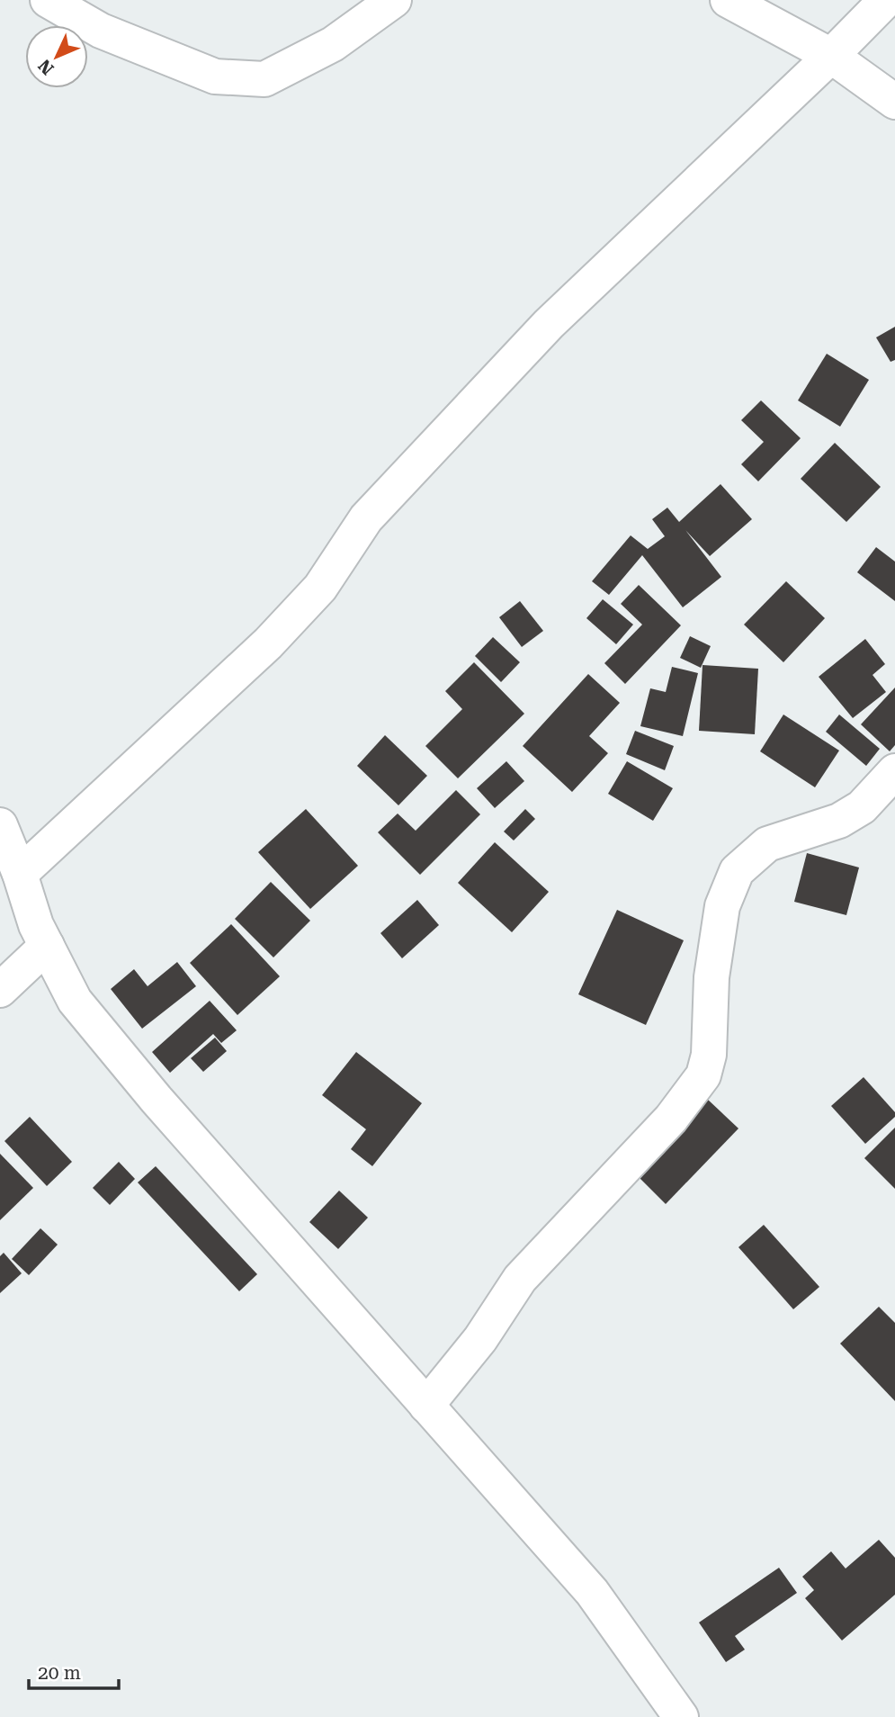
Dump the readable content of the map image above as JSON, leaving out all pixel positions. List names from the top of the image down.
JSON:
{
  "scale_bar": "20 m",
  "north": "bottom left"
}
